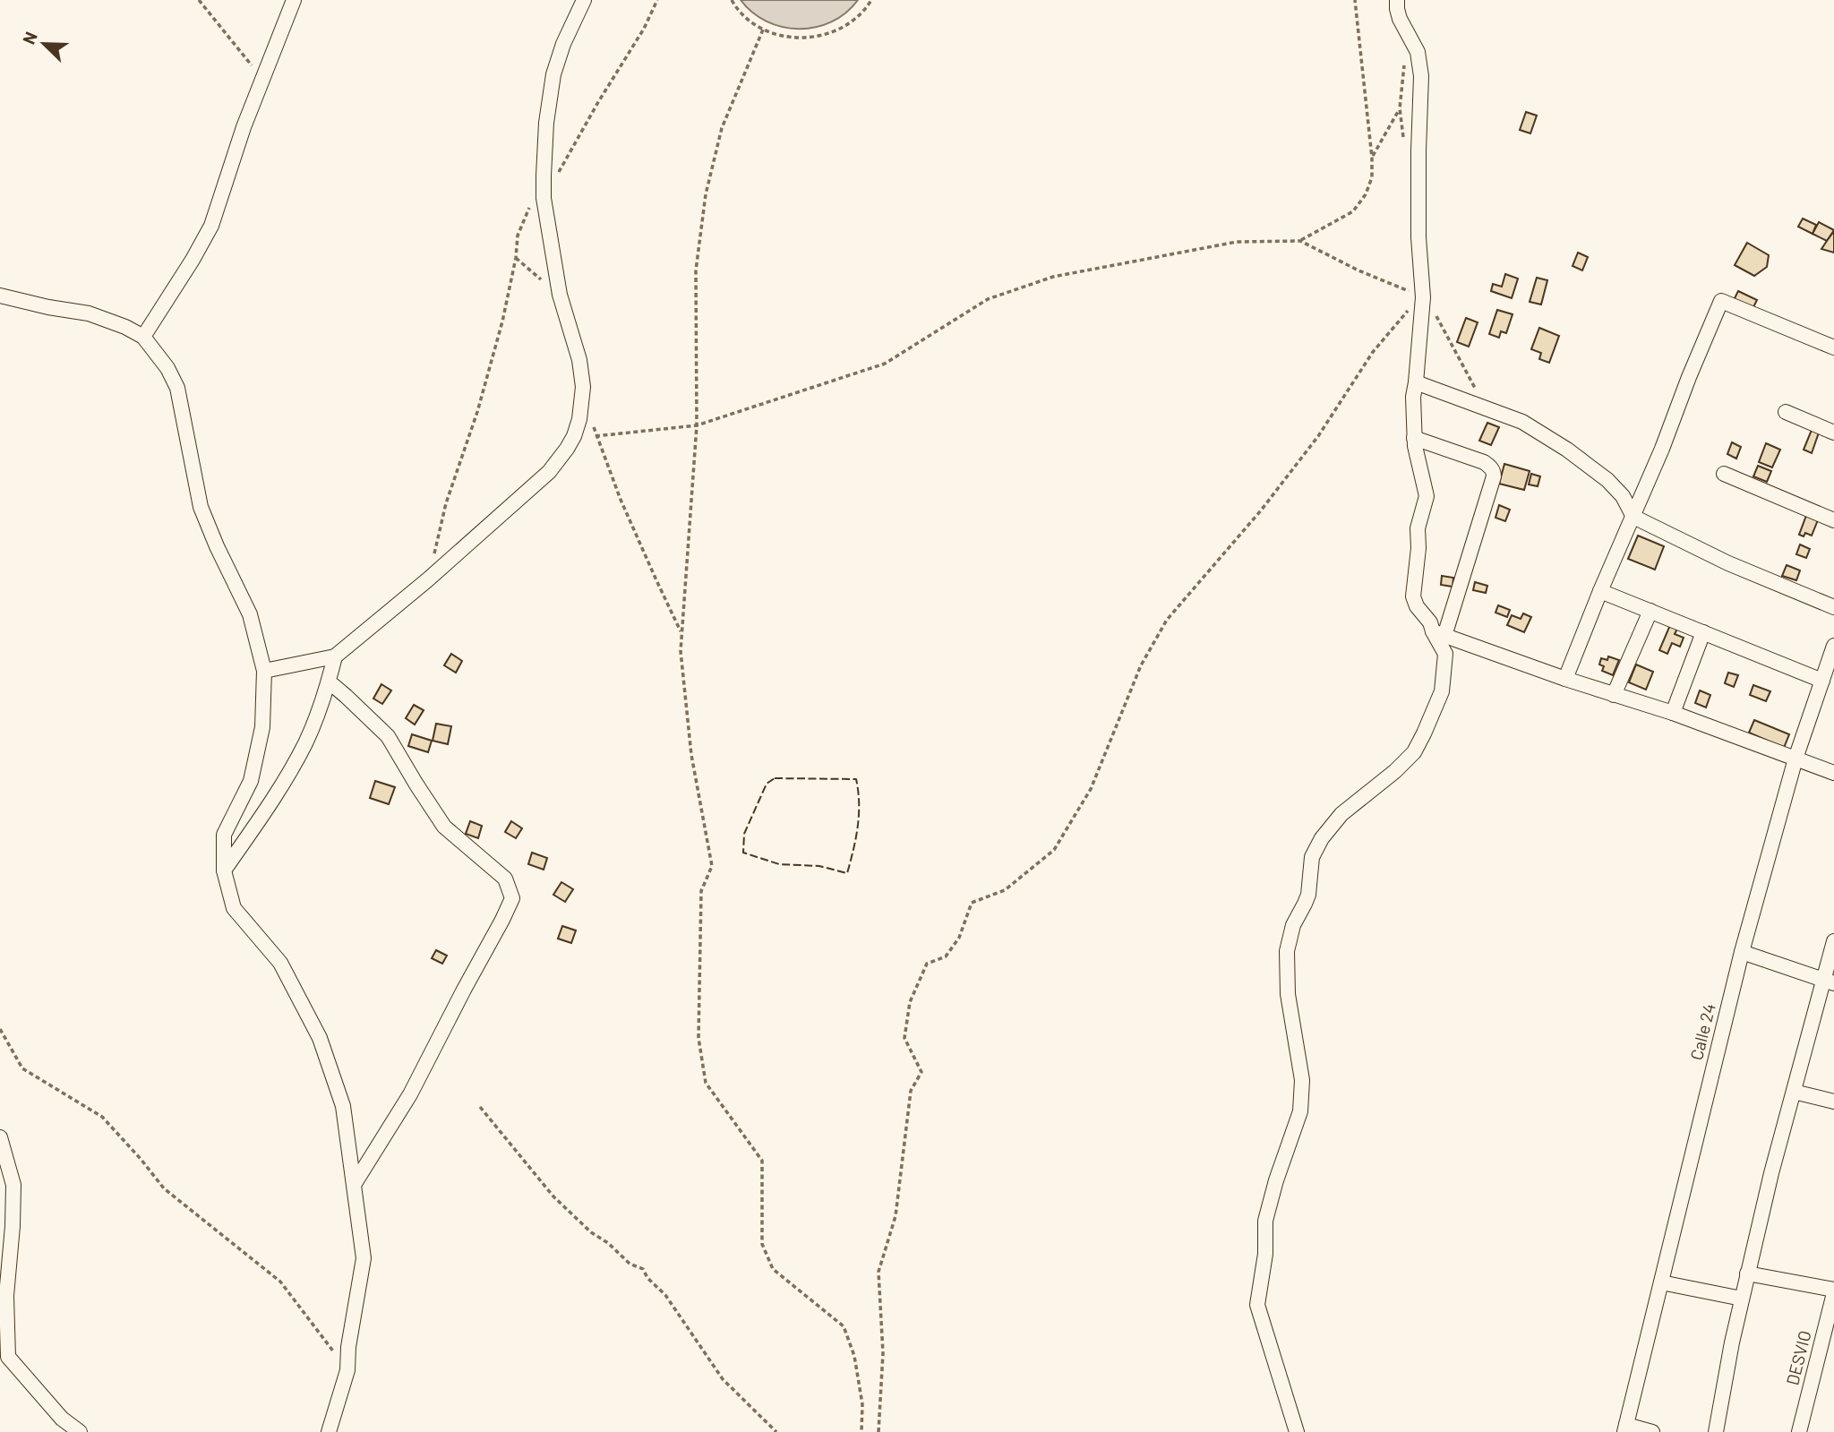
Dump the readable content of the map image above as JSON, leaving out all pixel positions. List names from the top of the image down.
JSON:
{
  "streets": {
    "street": ["Calle 24", "DESVIO"]
  },
  "north": "top left"
}
